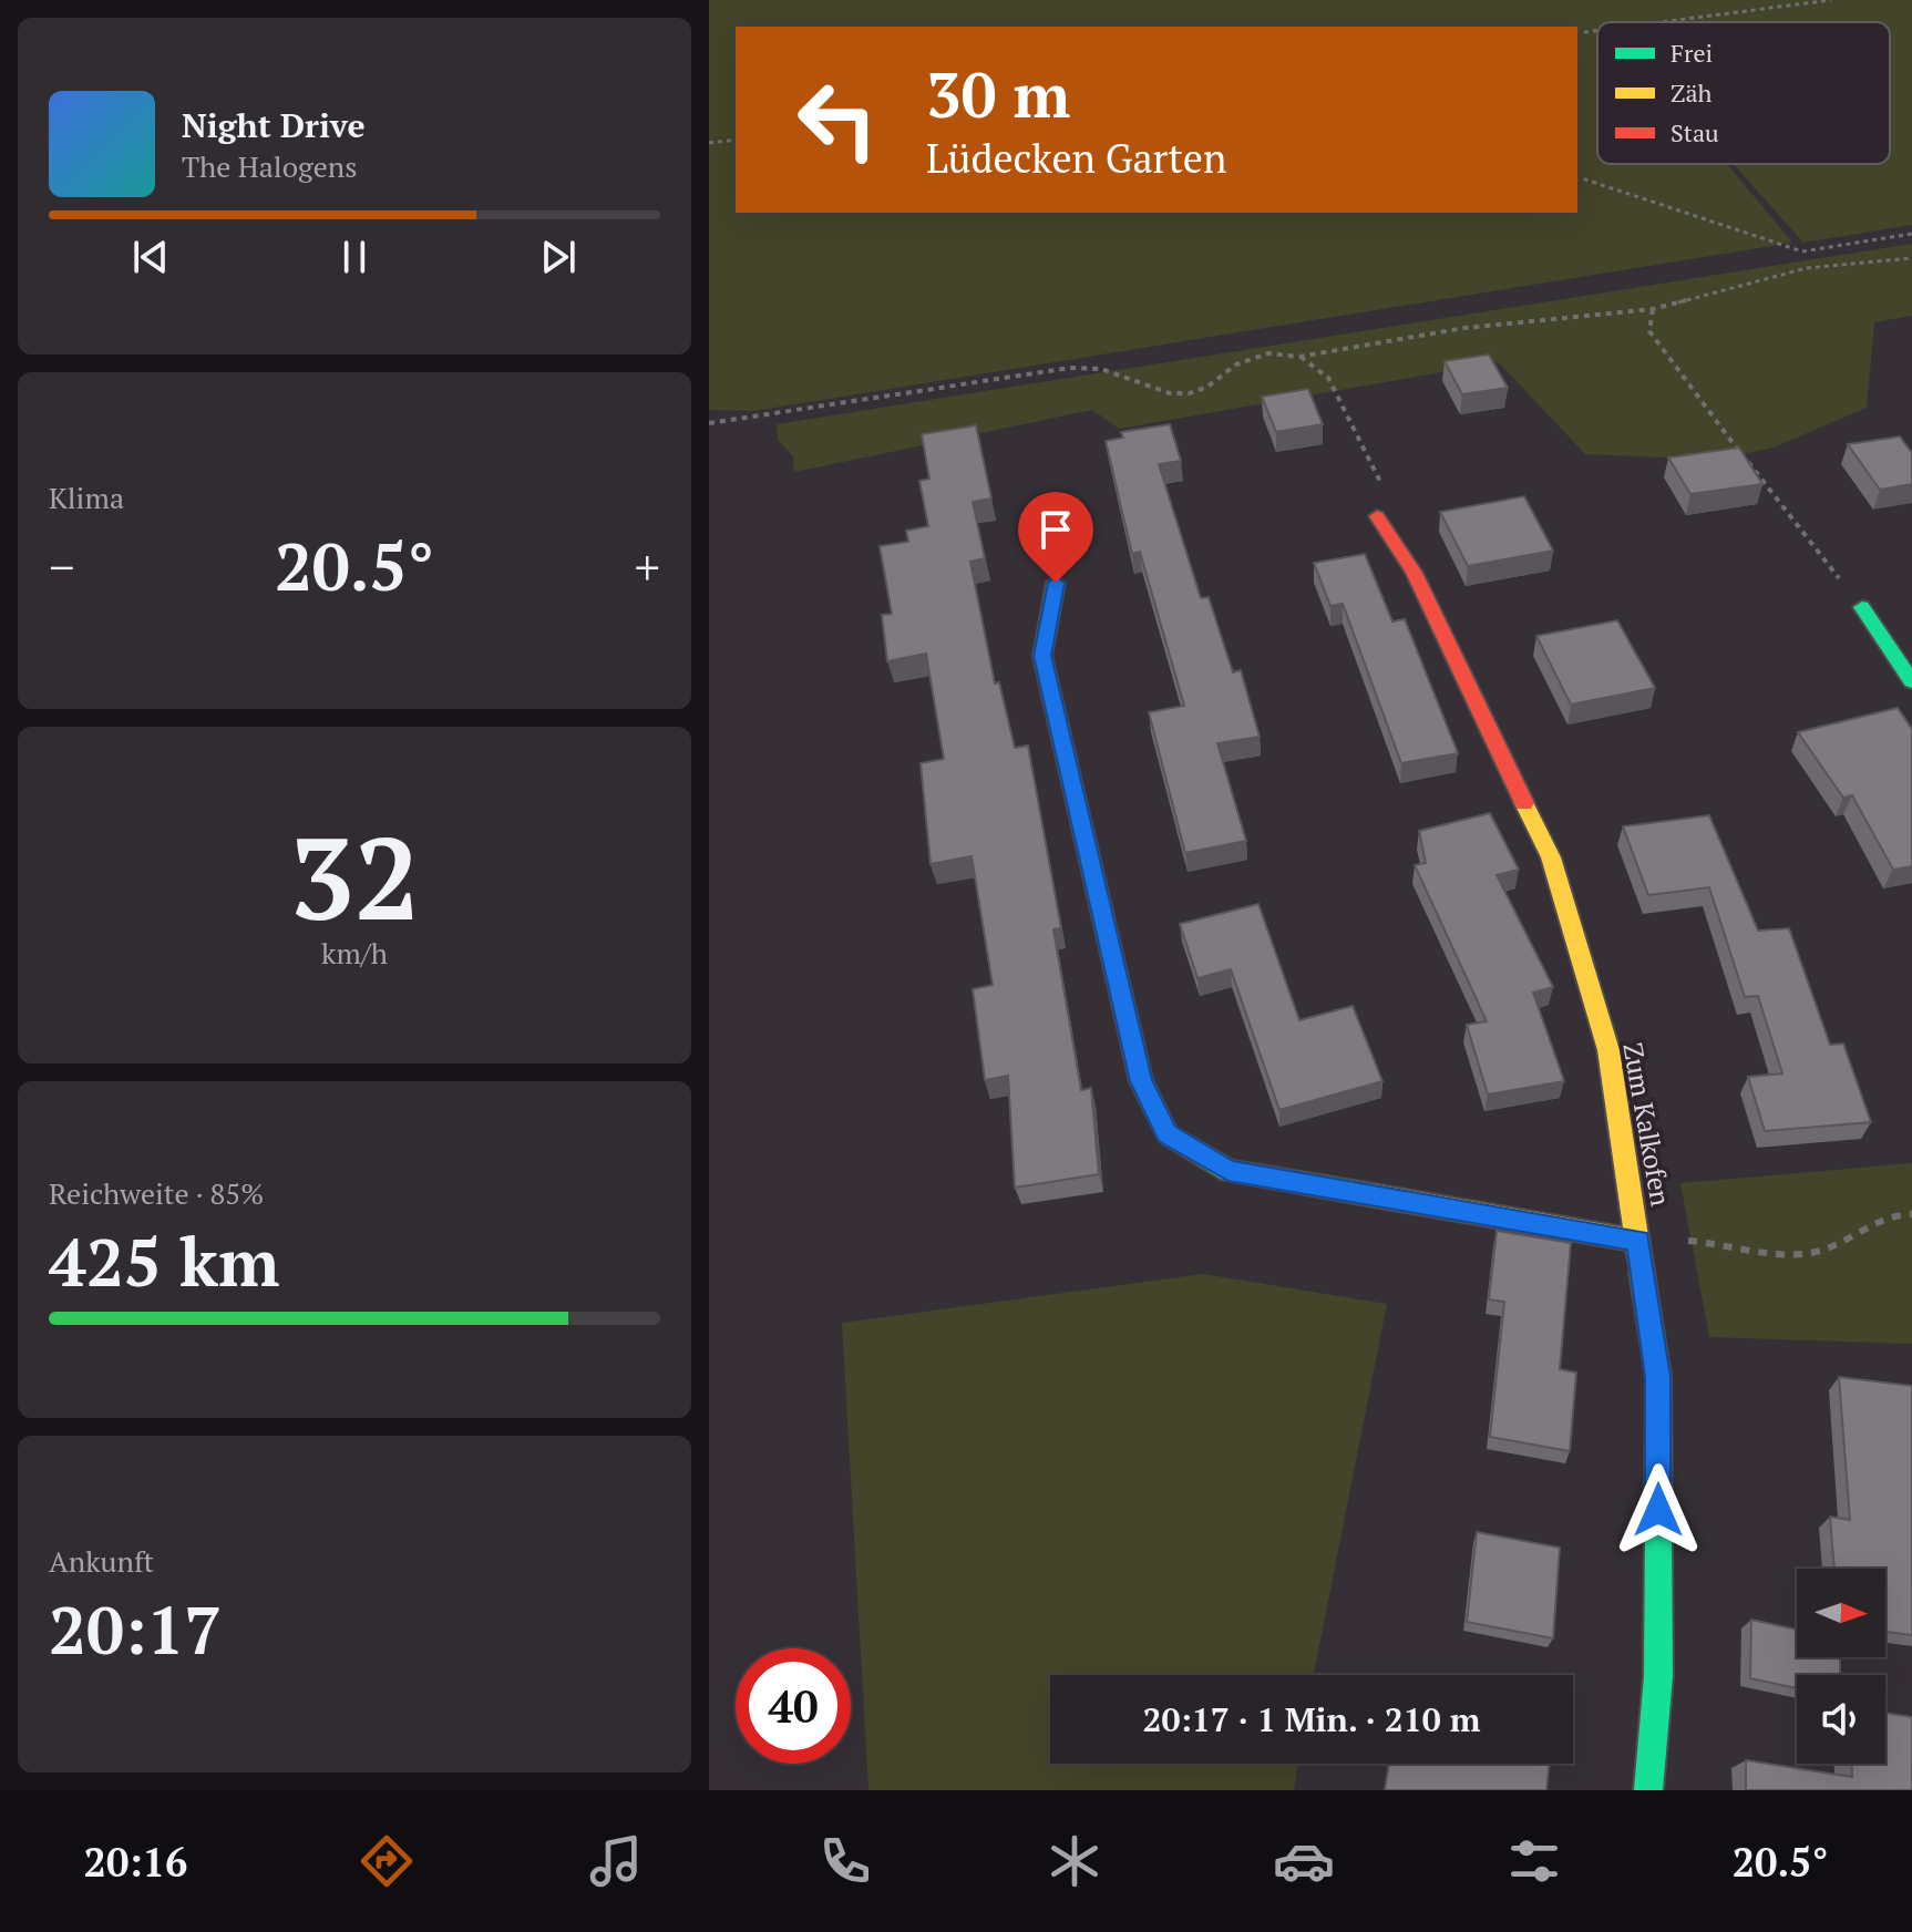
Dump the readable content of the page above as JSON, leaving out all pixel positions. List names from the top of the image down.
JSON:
{
  "streets": {
    "street": ["Zum Kalkofen"]
  },
  "legend": ["Frei", "Zäh", "Stau"],
  "north": "right",
  "page": {
    "turn": ["30 m", "Lüdecken Garten"],
    "song": ["Night Drive", "The Halogens"],
    "tile": [
      "Klima",
      ["32", "km/h"],
      ["Reichweite · 85%", "425 km"],
      ["Ankunft", "20:17"]
    ],
    "heat": ["−", "20.5°", "+"],
    "limit": "40",
    "trip": "20:17 · 1 Min. · 210 m",
    "tabs": ["20:16", "20.5°"]
  }
}
